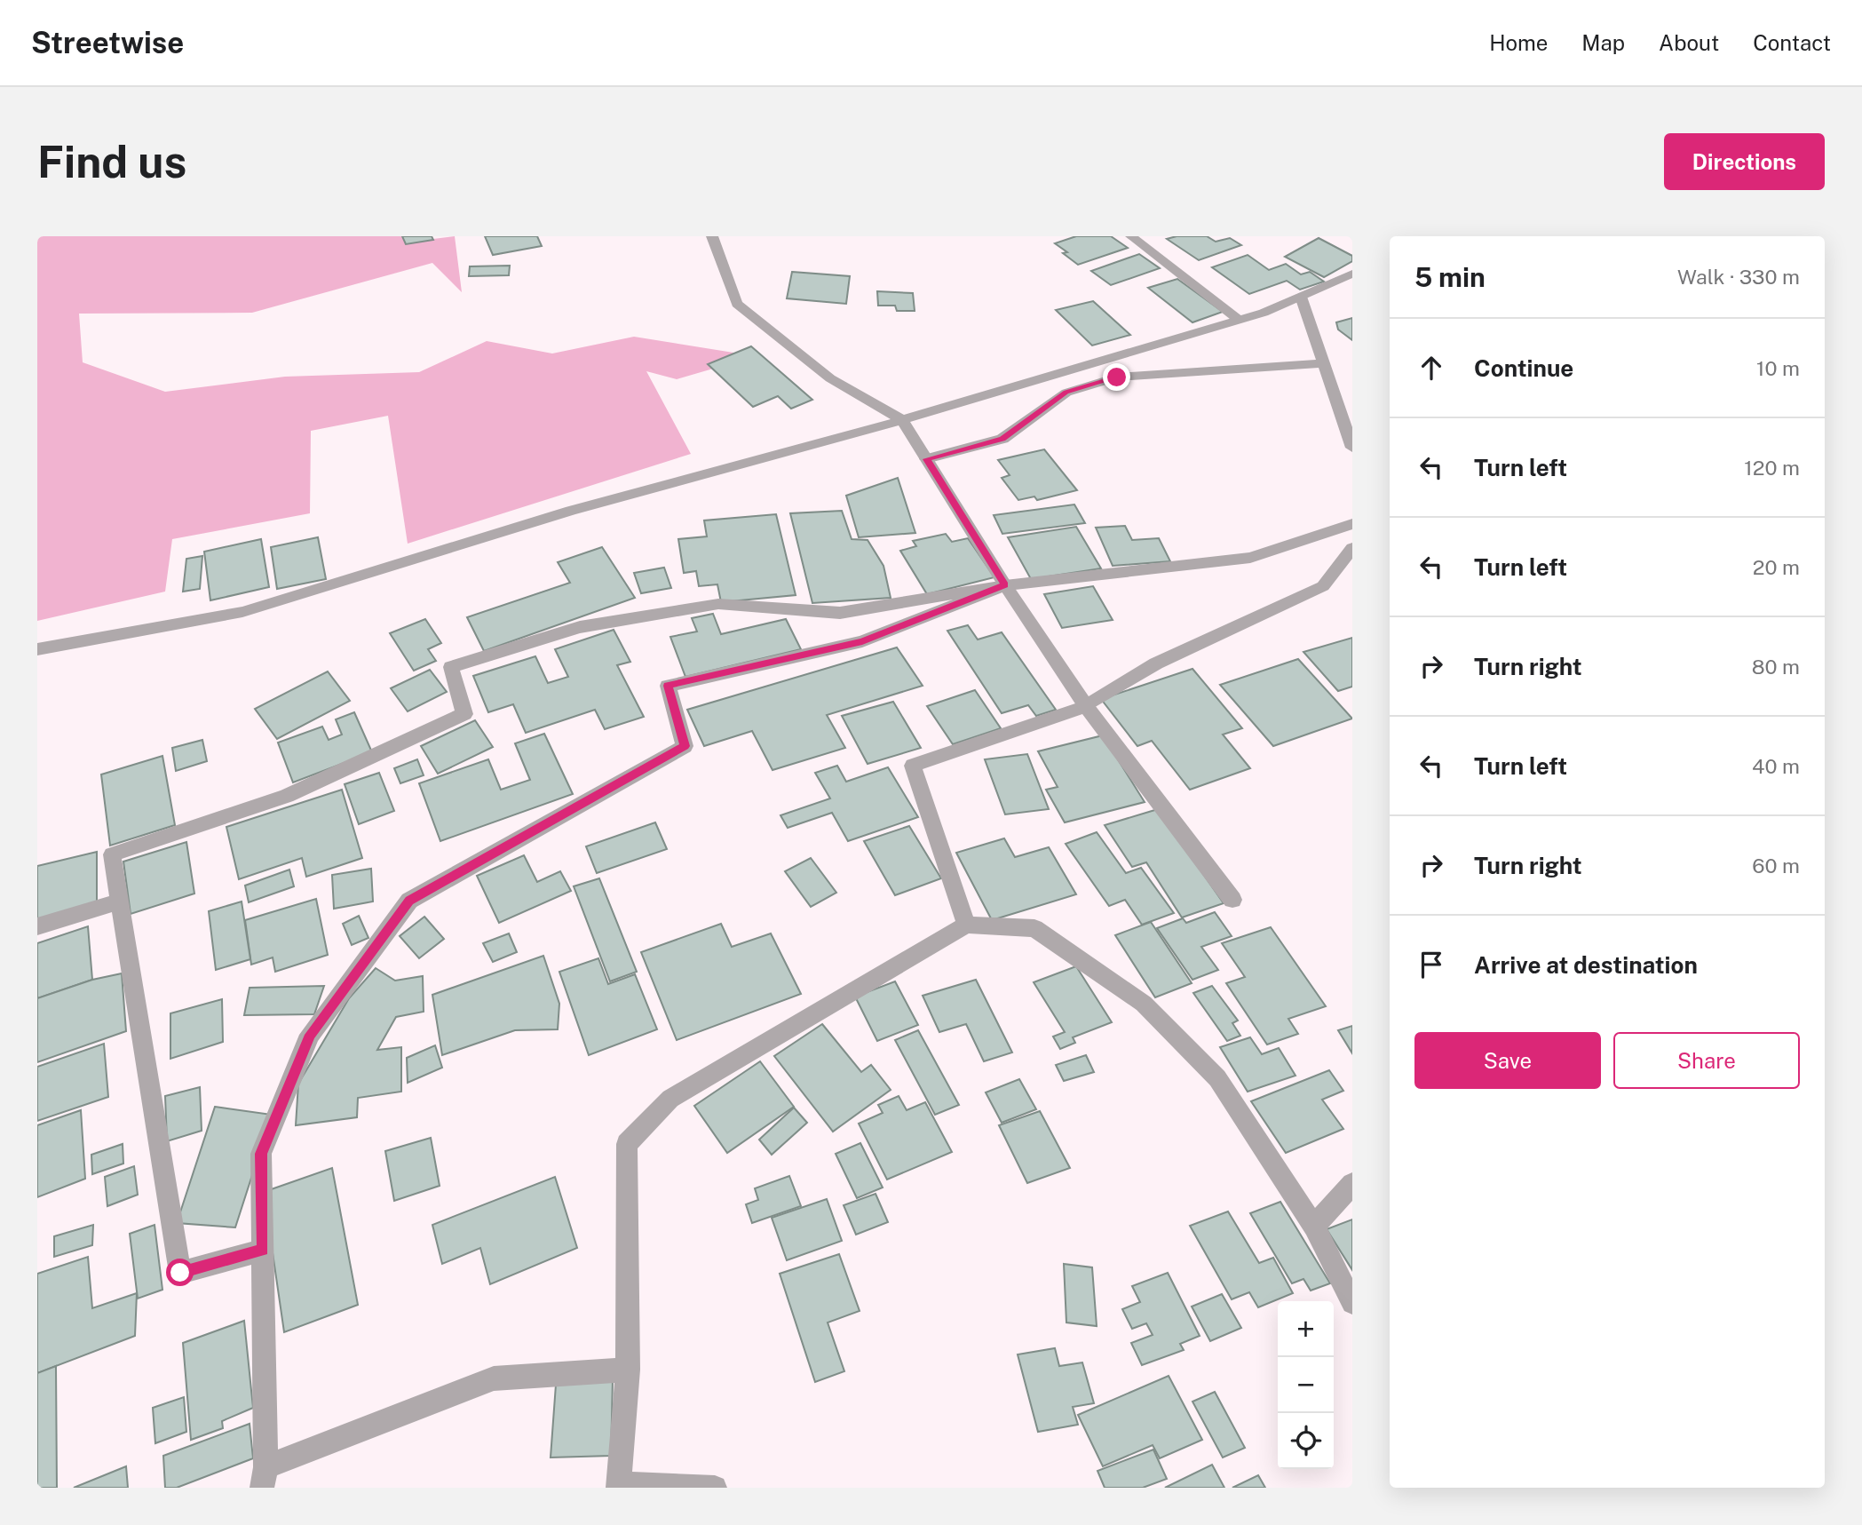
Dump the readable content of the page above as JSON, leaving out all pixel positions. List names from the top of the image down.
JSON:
{
  "page": {
    "header": "Streetwise",
    "nav": [
      "Home",
      "Map",
      "About",
      "Contact"
    ],
    "buttons": [
      "Directions",
      ["Save", "Share"]
    ],
    "title": "Find us",
    "heading": ["5 min", "Walk · 330 m"],
    "list": [
      ["Continue", "10 m"],
      ["Turn left", "120 m"],
      ["Turn left", "20 m"],
      ["Turn right", "80 m"],
      ["Turn left", "40 m"],
      ["Turn right", "60 m"],
      "Arrive at destination"
    ],
    "map_buttons": ["+", "−"]
  }
}
